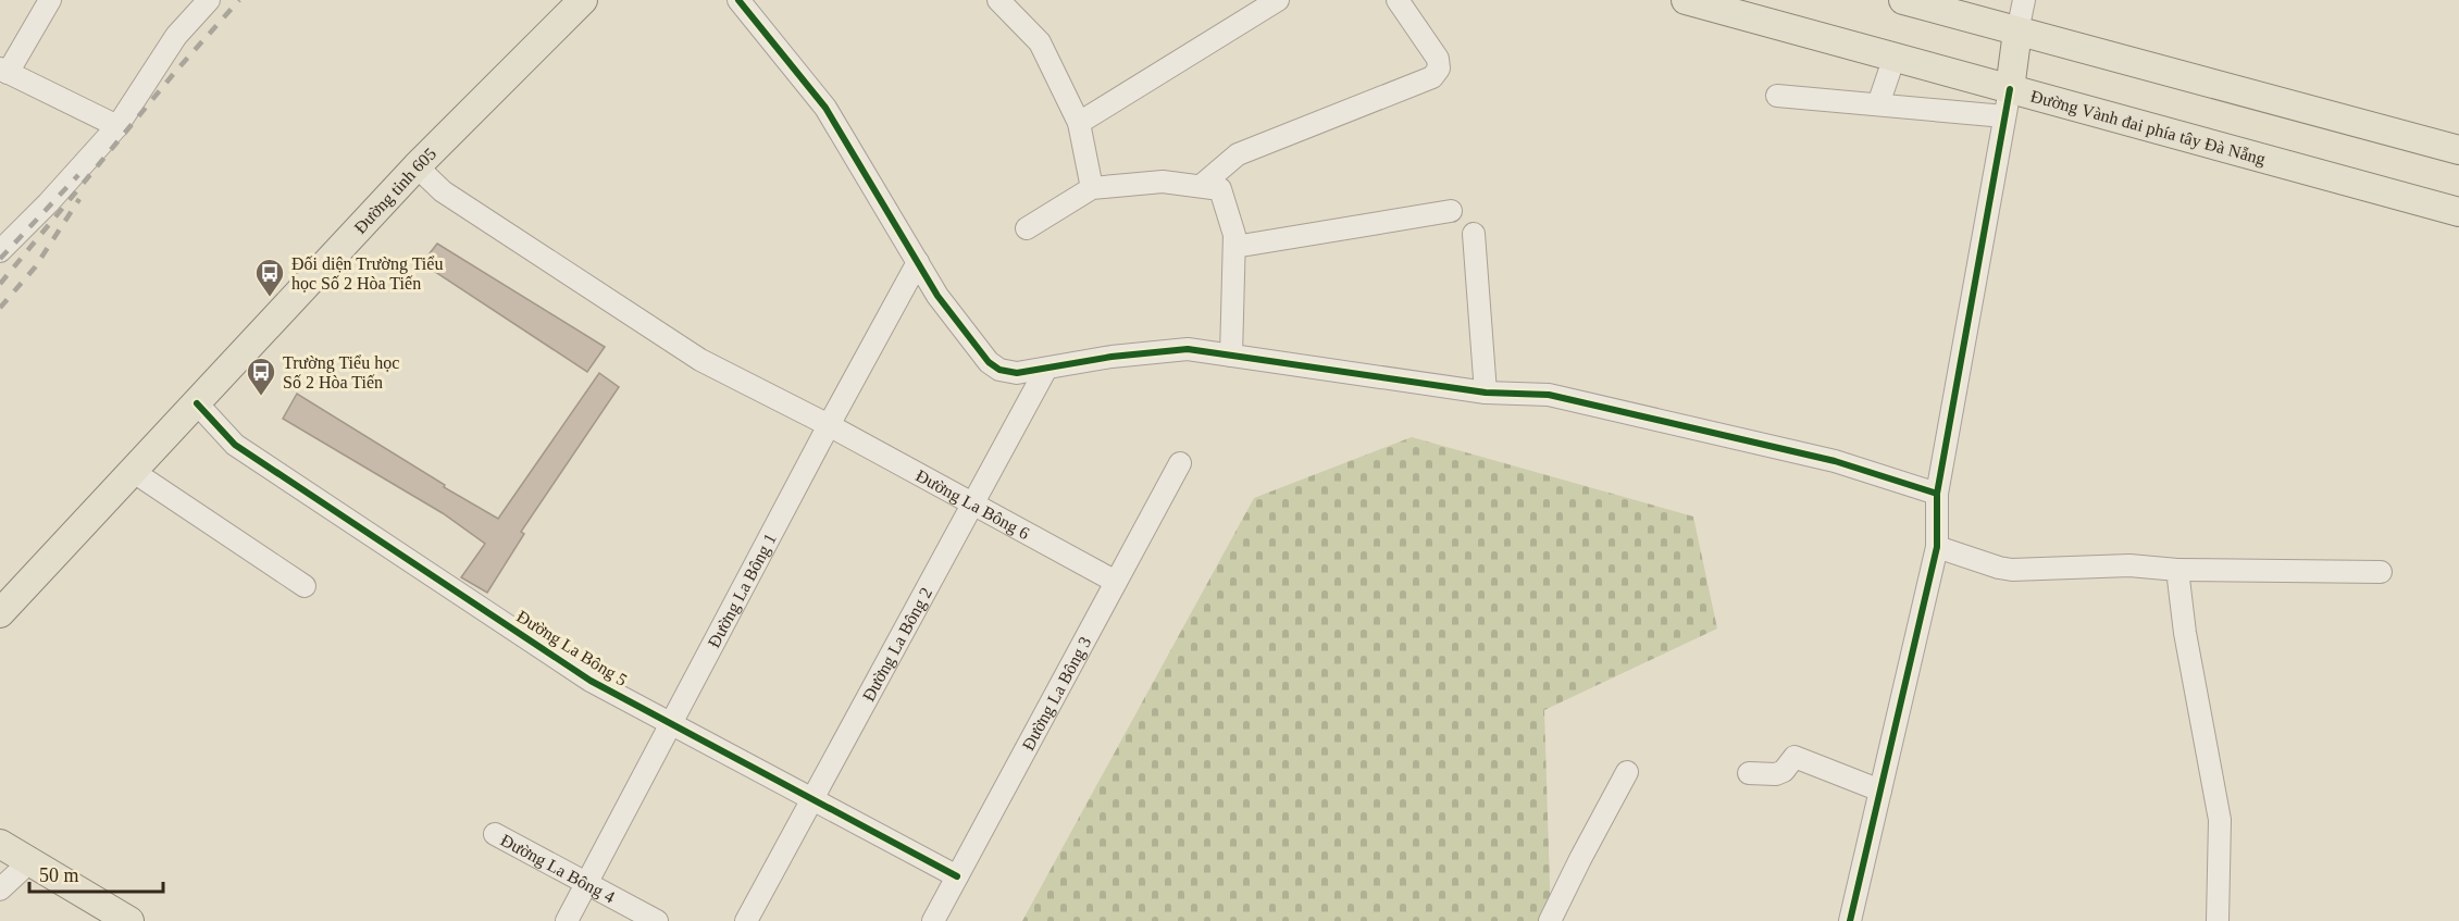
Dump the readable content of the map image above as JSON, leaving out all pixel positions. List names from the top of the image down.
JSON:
{
  "streets": {
    "main road": ["Đường Vành đai phía tây Đà Nẵng", "Đường tỉnh 605"],
    "street": [
      "Đường La Bông 6",
      "Đường La Bông 1",
      "Đường La Bông 2",
      "Đường La Bông 5",
      "Đường La Bông 3",
      "Đường La Bông 4"
    ]
  },
  "crossings": [
    ["Đường tỉnh 605", "Đường La Bông 6"],
    ["Đường tỉnh 605", "Đường La Bông 5"],
    ["Đường La Bông 6", "Đường La Bông 1"],
    ["Đường La Bông 6", "Đường La Bông 2"],
    ["Đường La Bông 6", "Đường La Bông 3"],
    ["Đường La Bông 1", "Đường La Bông 5"],
    ["Đường La Bông 1", "Đường La Bông 4"],
    ["Đường La Bông 2", "Đường La Bông 5"],
    ["Đường La Bông 5", "Đường La Bông 3"]
  ],
  "places": {
    "bus stop": ["Đối diện Trường Tiểu học Số 2 Hòa Tiến", "Trường Tiểu học Số 2 Hòa Tiến"]
  },
  "scale_bar": "50 m"
}
